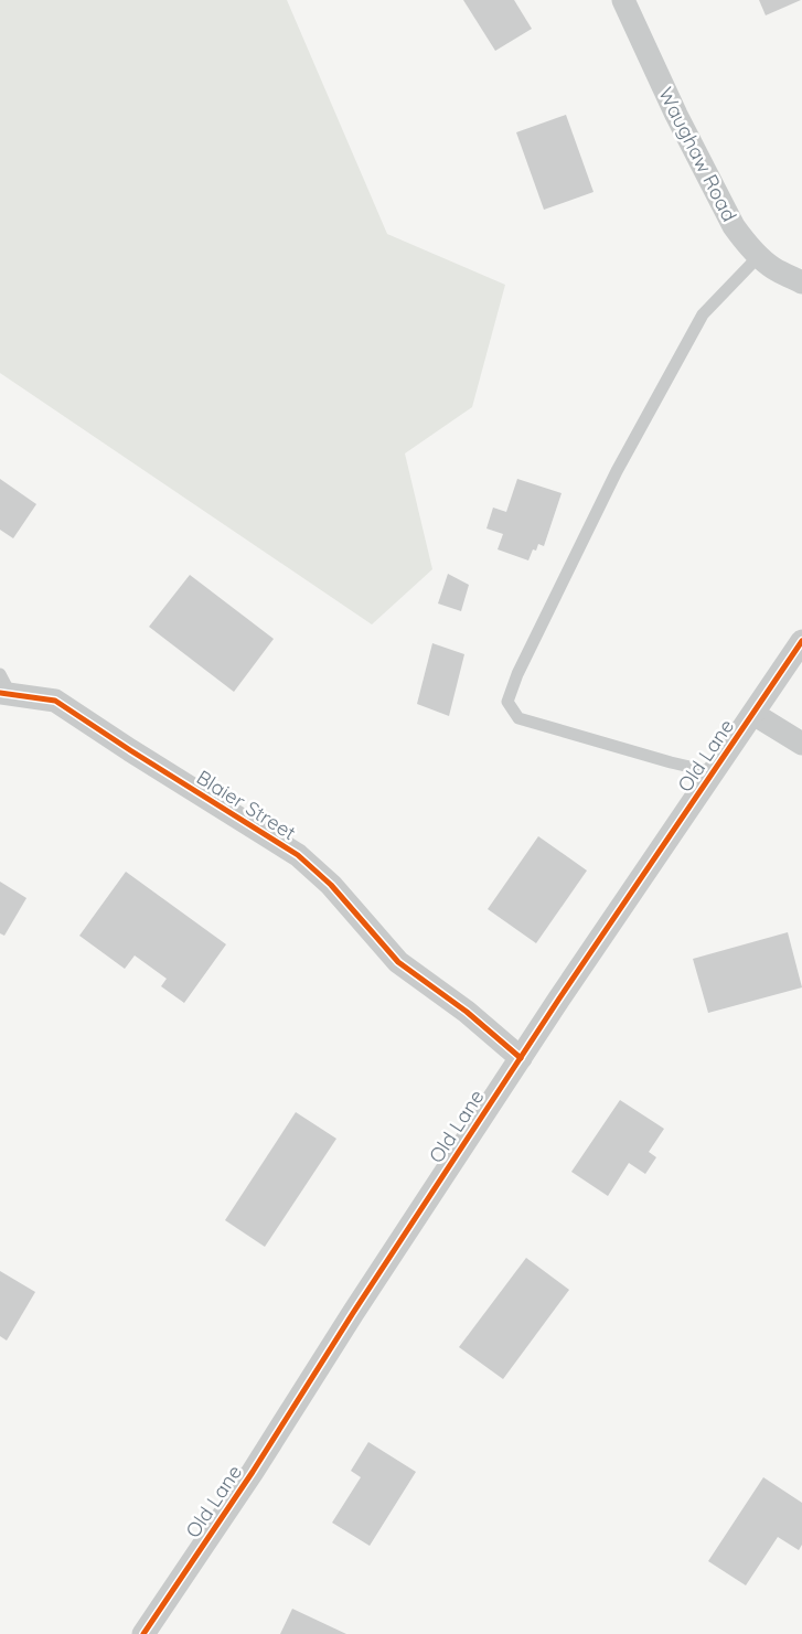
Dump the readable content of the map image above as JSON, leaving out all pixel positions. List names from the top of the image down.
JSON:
{
  "streets": {
    "street": ["Waughaw Road", "Old Lane", "Blaier Street"]
  },
  "crossings": [
    ["Old Lane", "Blaier Street"]
  ]
}
